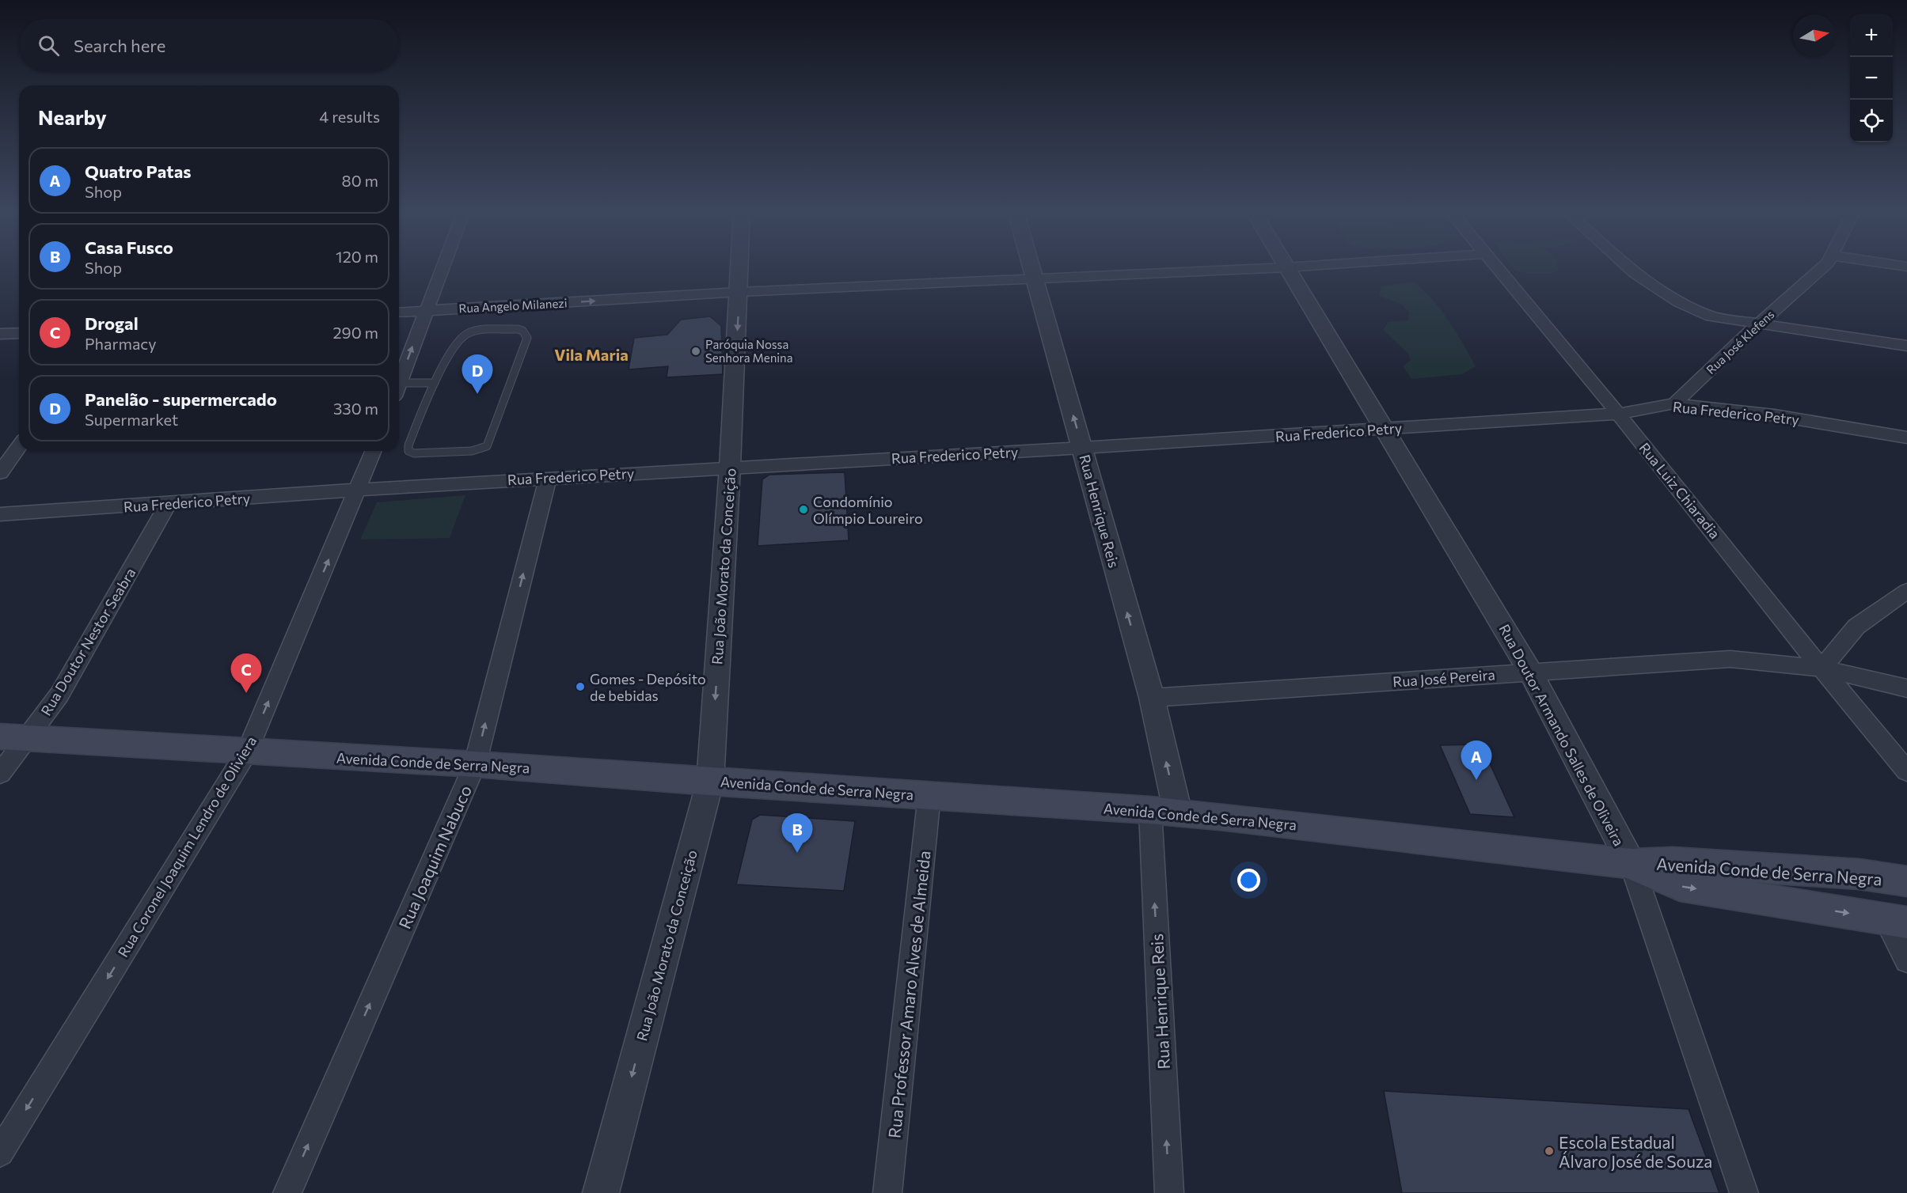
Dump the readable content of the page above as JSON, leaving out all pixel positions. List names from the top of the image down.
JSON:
{
  "streets": {
    "main road": ["Avenida Conde de Serra Negra"],
    "street": [
      "Rua Angelo Milanezi",
      "Rua José Klefens",
      "Rua Frederico Petry",
      "Rua Luiz Chiaradia",
      "Rua Henrique Reis",
      "Rua João Morato da Conceição",
      "Rua Doutor Nestor Seabra",
      "Rua José Pereira",
      "Rua Doutor Armando Salles de Oliveira",
      "Rua Coronel Joaquim Lendro de Oliviera",
      "Rua Joaquim Nabuco",
      "Rua Professor Amaro Alves de Almeida"
    ]
  },
  "crossings": [
    ["Rua Angelo Milanezi", "Rua Henrique Reis"],
    ["Rua Angelo Milanezi", "Rua João Morato da Conceição"],
    ["Rua Angelo Milanezi", "Rua Doutor Armando Salles de Oliveira"],
    ["Rua José Klefens", "Rua Frederico Petry"],
    ["Rua Frederico Petry", "Rua Luiz Chiaradia"],
    ["Rua Frederico Petry", "Rua Henrique Reis"],
    ["Rua Frederico Petry", "Rua João Morato da Conceição"],
    ["Rua Frederico Petry", "Rua Doutor Nestor Seabra"],
    ["Rua Frederico Petry", "Rua Doutor Armando Salles de Oliveira"],
    ["Rua Frederico Petry", "Rua Coronel Joaquim Lendro de Oliviera"],
    ["Rua Frederico Petry", "Rua Joaquim Nabuco"],
    ["Rua Luiz Chiaradia", "Rua José Pereira"],
    ["Rua Henrique Reis", "Rua José Pereira"],
    ["Rua Henrique Reis", "Avenida Conde de Serra Negra"],
    ["Rua João Morato da Conceição", "Avenida Conde de Serra Negra"],
    ["Rua Doutor Nestor Seabra", "Avenida Conde de Serra Negra"],
    ["Rua José Pereira", "Rua Doutor Armando Salles de Oliveira"],
    ["Rua Doutor Armando Salles de Oliveira", "Avenida Conde de Serra Negra"],
    ["Avenida Conde de Serra Negra", "Rua Coronel Joaquim Lendro de Oliviera"],
    ["Avenida Conde de Serra Negra", "Rua Joaquim Nabuco"],
    ["Avenida Conde de Serra Negra", "Rua Professor Amaro Alves de Almeida"]
  ],
  "one_way": [
    "Rua Angelo Milanezi",
    "Rua Henrique Reis",
    "Rua João Morato da Conceição",
    "Rua Joaquim Nabuco"
  ],
  "districts": ["Vila Maria"],
  "places": [
    "Paróquia Nossa Senhora Menina",
    "Condomínio Olímpio Loureiro",
    "Gomes - Depósito de bebidas",
    "Escola Estadual Álvaro José de Souza"
  ],
  "north": "right",
  "page": {
    "map_buttons": ["+", "−"],
    "search": "Search here",
    "heading": ["Nearby", "4 results"],
    "list": [
      {
        "mark": "A",
        "name": "Quatro Patas",
        "note": "Shop",
        "value": "80 m"
      },
      {
        "mark": "B",
        "name": "Casa Fusco",
        "note": "Shop",
        "value": "120 m"
      },
      {
        "mark": "C",
        "name": "Drogal",
        "note": "Pharmacy",
        "value": "290 m"
      },
      {
        "mark": "D",
        "name": "Panelão - supermercado",
        "note": "Supermarket",
        "value": "330 m"
      }
    ],
    "pins": [
      "D",
      "C",
      "A",
      "B"
    ]
  }
}
